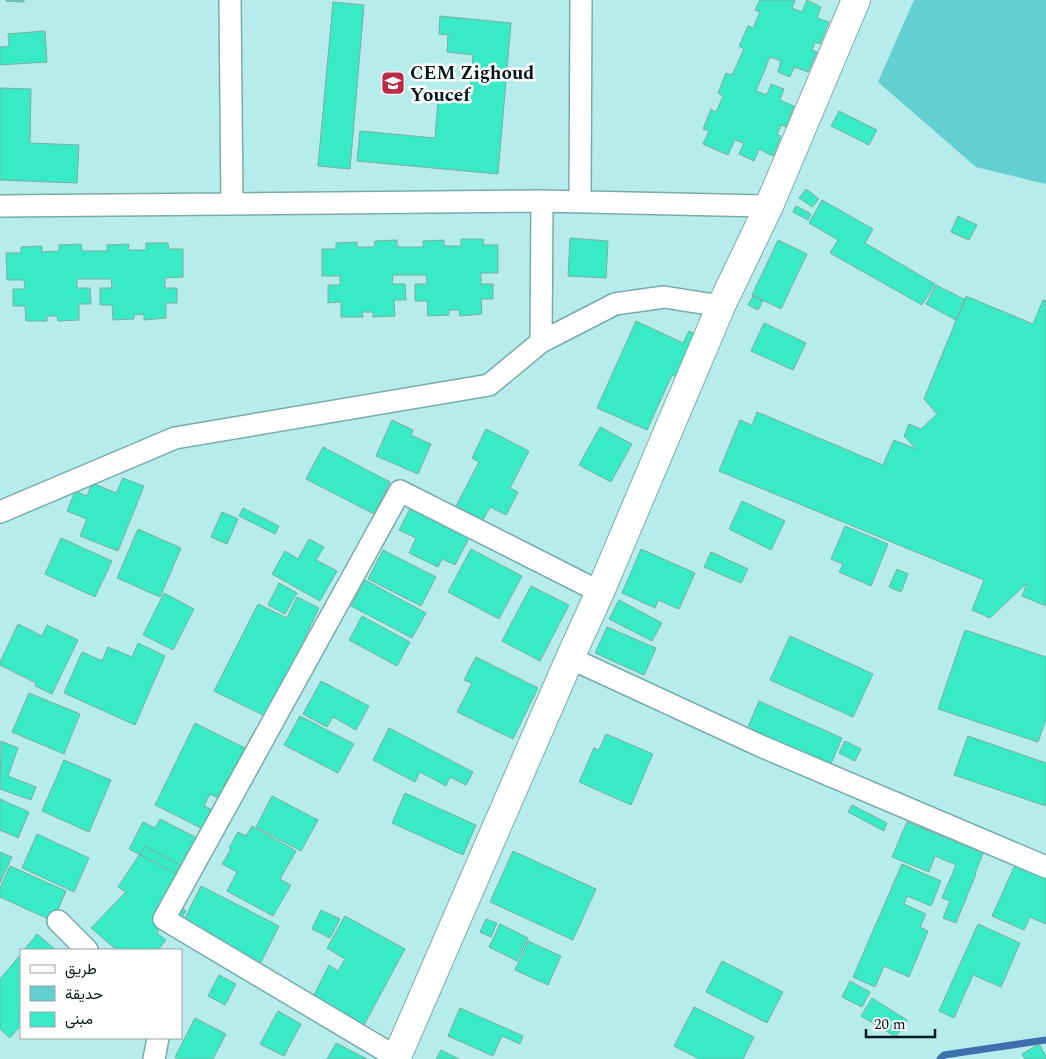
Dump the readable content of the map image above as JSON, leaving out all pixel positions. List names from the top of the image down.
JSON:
{
  "places": {
    "school or university": ["CEM Zighoud Youcef"]
  },
  "legend": ["طريق", "حديقة", "مبنى"],
  "scale_bar": "20 m"
}
